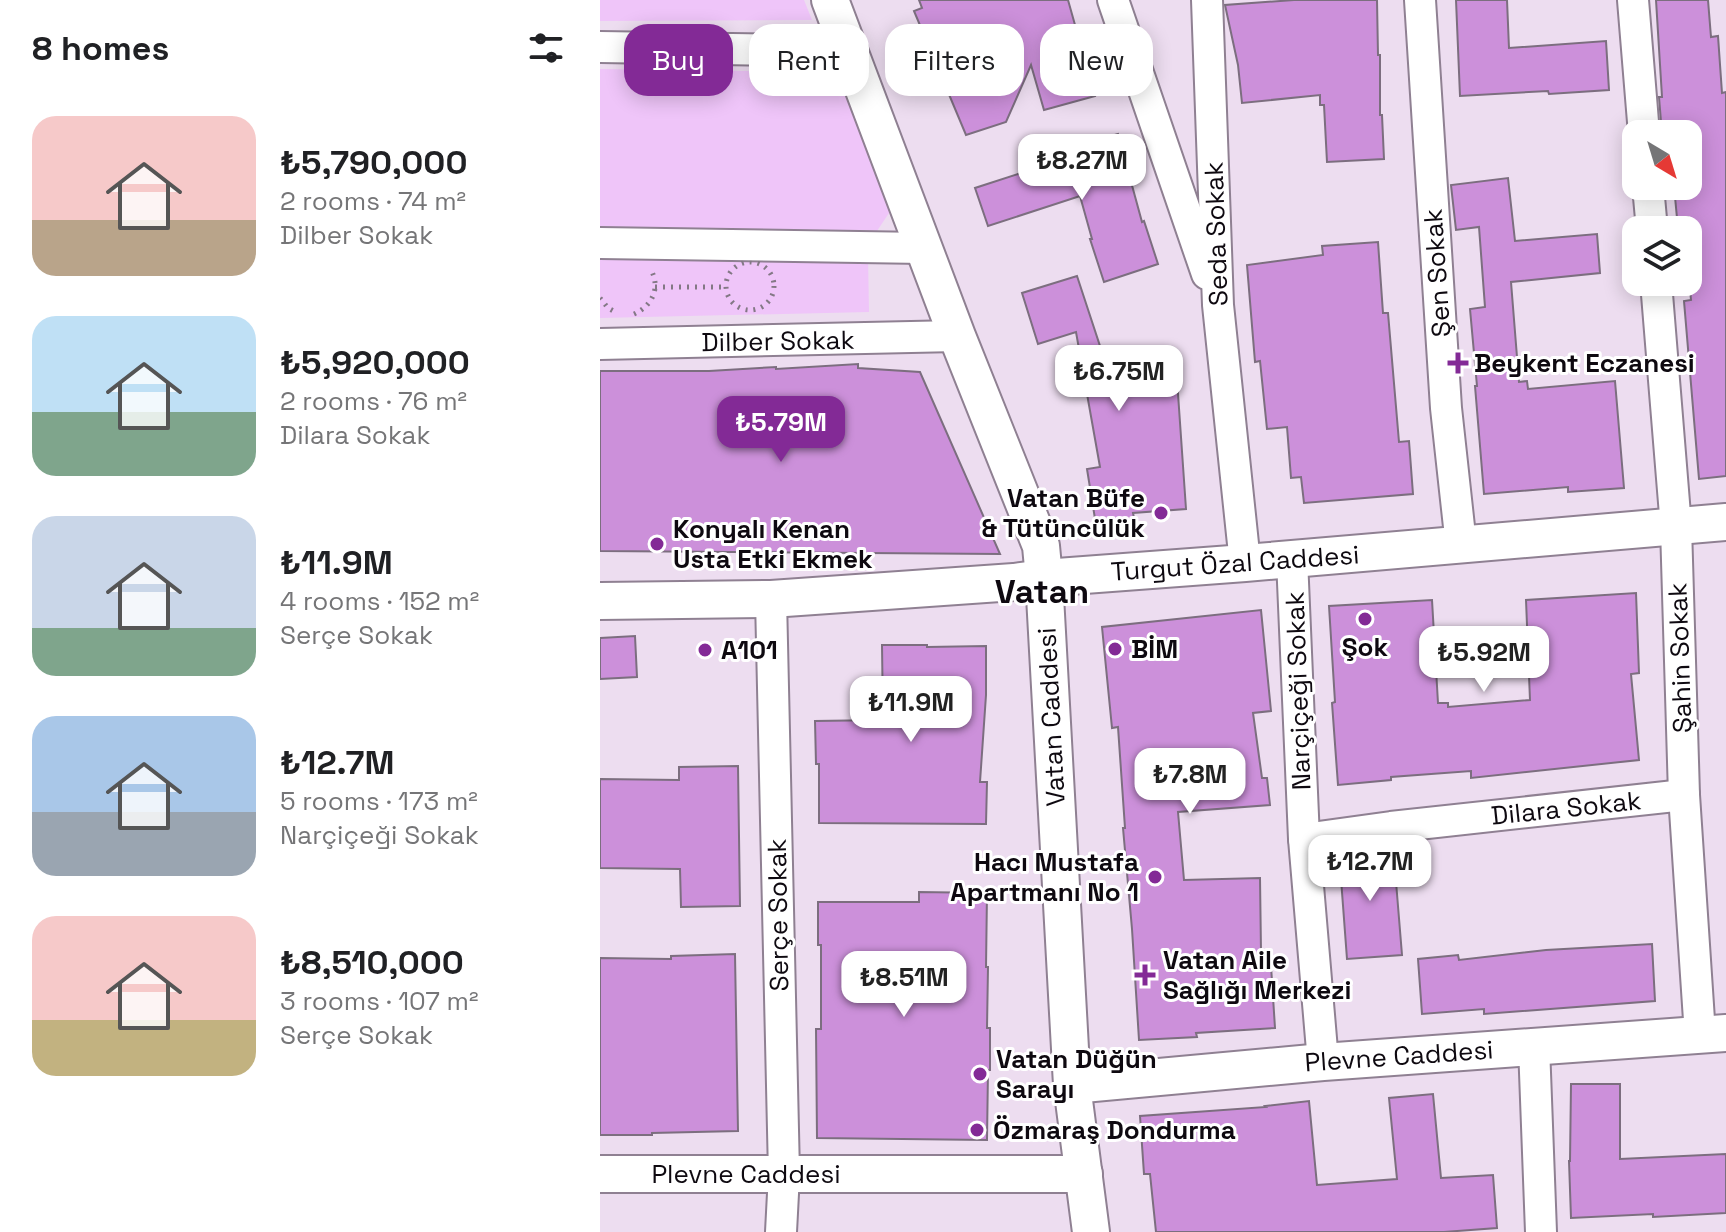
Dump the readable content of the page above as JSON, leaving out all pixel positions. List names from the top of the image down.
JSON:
{
  "streets": {
    "street": [
      "Seda Sokak",
      "Şen Sokak",
      "Dilber Sokak",
      "Turgut Özal Caddesi",
      "Şahin Sokak",
      "Narçiçeği Sokak",
      "Vatan Caddesi",
      "Dilara Sokak",
      "Serçe Sokak",
      "Plevne Caddesi"
    ]
  },
  "crossings": [
    ["Seda Sokak", "Turgut Özal Caddesi"],
    ["Şen Sokak", "Turgut Özal Caddesi"],
    ["Dilber Sokak", "Vatan Caddesi"],
    ["Turgut Özal Caddesi", "Şahin Sokak"],
    ["Turgut Özal Caddesi", "Narçiçeği Sokak"],
    ["Turgut Özal Caddesi", "Vatan Caddesi"],
    ["Turgut Özal Caddesi", "Serçe Sokak"],
    ["Şahin Sokak", "Dilara Sokak"],
    ["Şahin Sokak", "Plevne Caddesi"],
    ["Narçiçeği Sokak", "Dilara Sokak"],
    ["Narçiçeği Sokak", "Plevne Caddesi"],
    ["Vatan Caddesi", "Plevne Caddesi"],
    ["Serçe Sokak", "Plevne Caddesi"]
  ],
  "districts": ["Vatan"],
  "places": {
    "health": ["Beykent Eczanesi", "Vatan Aile Sağlığı Merkezi"],
    "other": [
      "Vatan Büfe & Tütüncülük",
      "Konyalı Kenan Usta Etki Ekmek",
      "Şok",
      "BİM",
      "A101",
      "Hacı Mustafa Apartmanı No 1",
      "Vatan Düğün Sarayı",
      "Özmaraş Dondurma"
    ]
  },
  "north": "bottom right",
  "page": {
    "heading": "8 homes",
    "chip": [
      "Buy",
      "Rent",
      "Filters",
      "New"
    ],
    "list": [
      {
        "name": "₺5,790,000",
        "note": "2 rooms · 74 m² · Dilber Sokak"
      },
      {
        "name": "₺5,920,000",
        "note": "2 rooms · 76 m² · Dilara Sokak"
      },
      {
        "name": "₺11.9M",
        "note": "4 rooms · 152 m² · Serçe Sokak"
      },
      {
        "name": "₺12.7M",
        "note": "5 rooms · 173 m² · Narçiçeği Sokak"
      },
      {
        "name": "₺8,510,000",
        "note": "3 rooms · 107 m² · Serçe Sokak"
      }
    ],
    "price": [
      "₺8.27M",
      "₺6.75M",
      "₺5.79M",
      "₺5.92M",
      "₺11.9M",
      "₺7.8M",
      "₺12.7M",
      "₺8.51M"
    ]
  }
}
